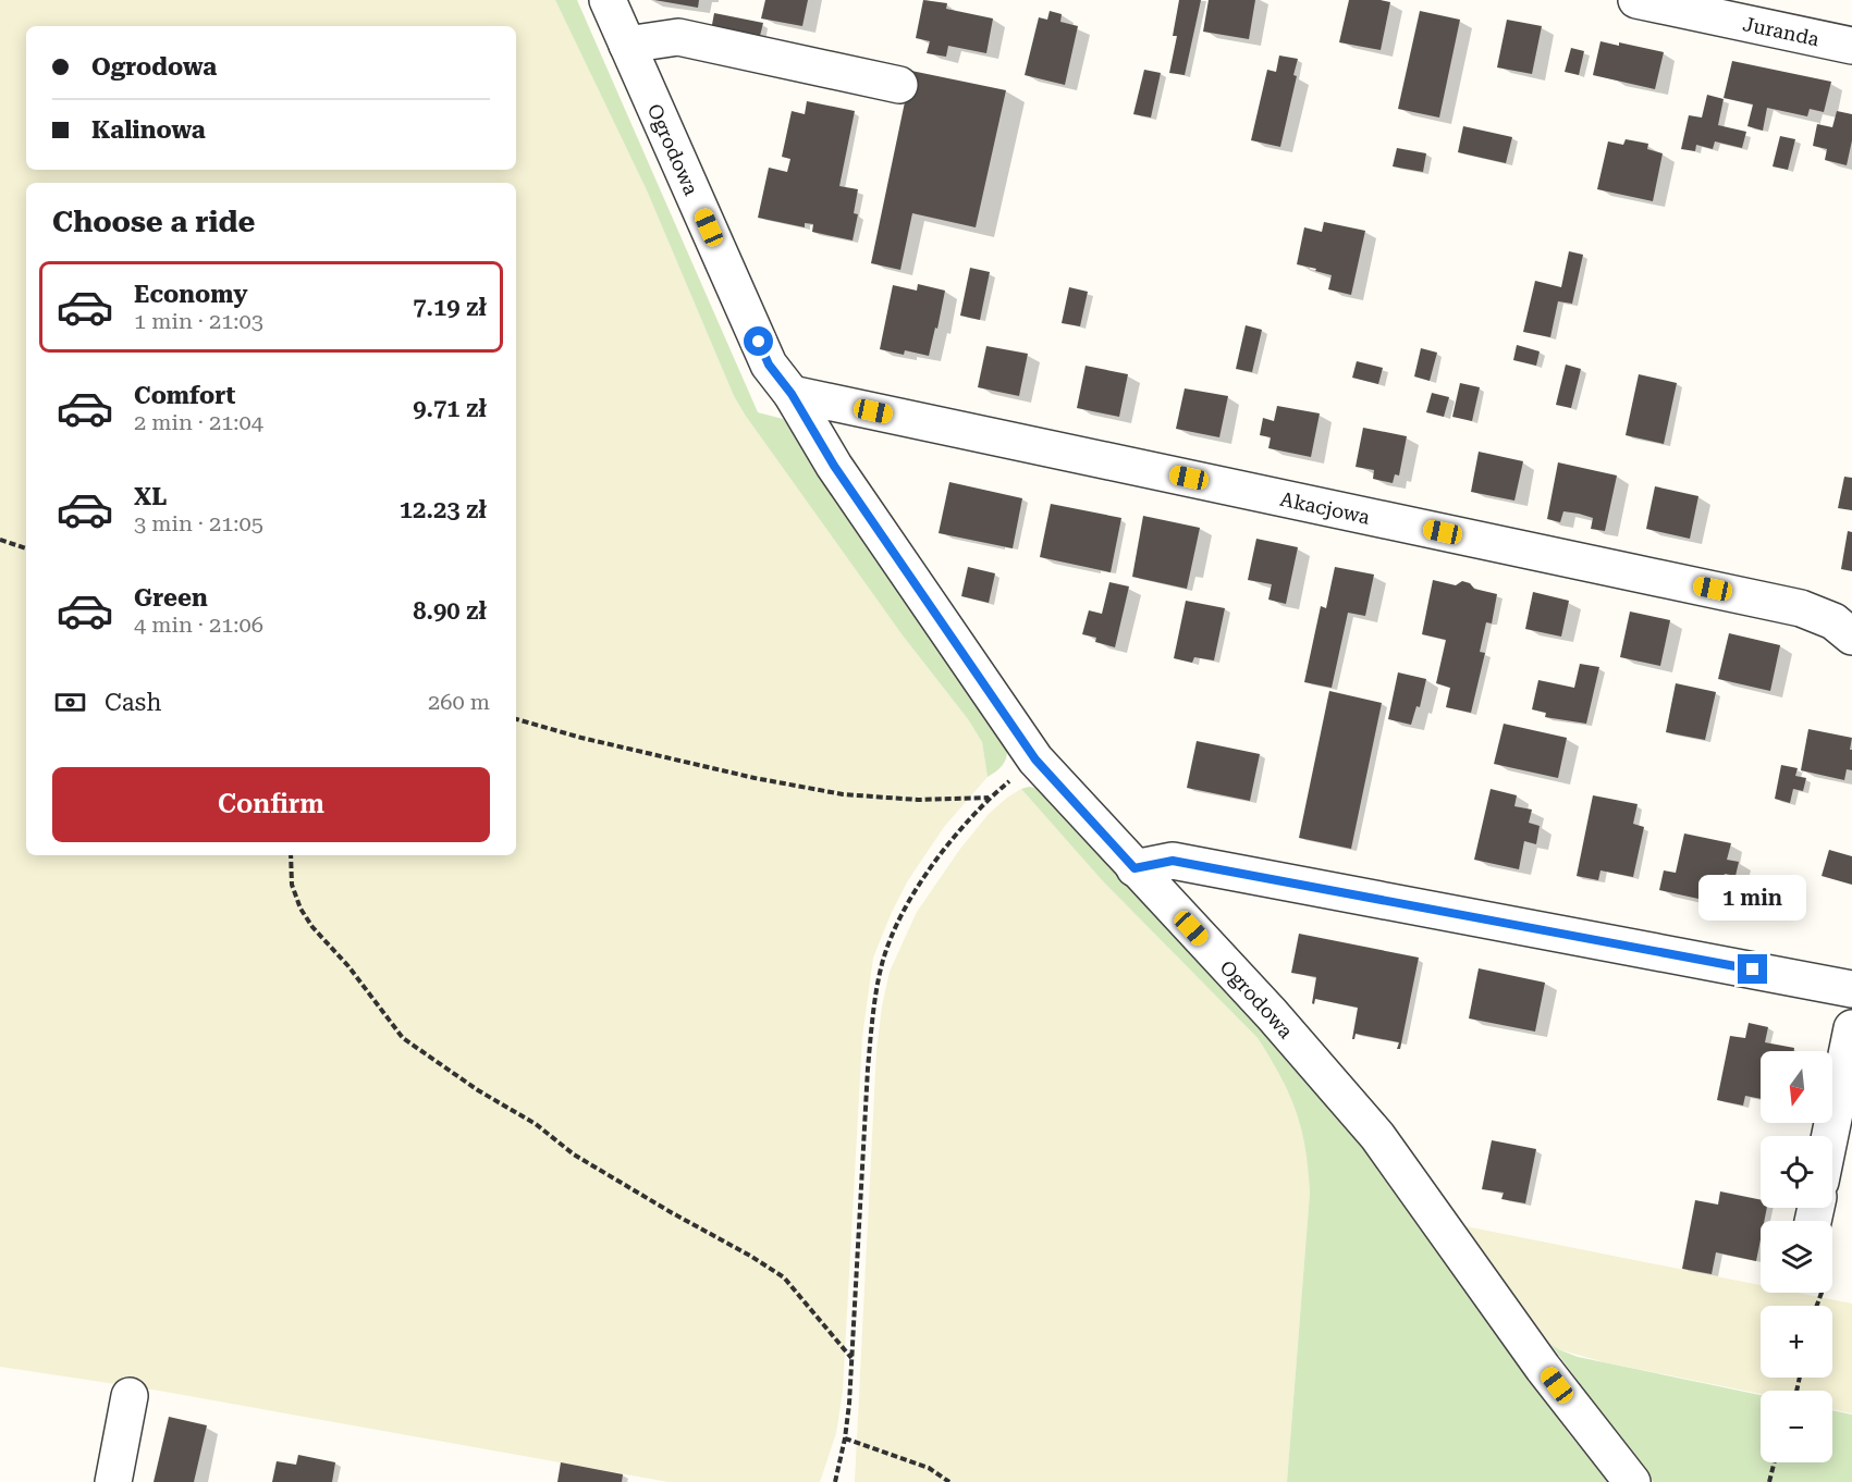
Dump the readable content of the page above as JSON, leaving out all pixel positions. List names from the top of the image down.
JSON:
{
  "streets": {
    "street": ["Juranda", "Ogrodowa", "Akacjowa"]
  },
  "crossings": [
    ["Ogrodowa", "Akacjowa"]
  ],
  "north": "bottom",
  "page": {
    "banner": ["Ogrodowa", "Kalinowa"],
    "heading": "Choose a ride",
    "list": [
      {
        "name": "Economy",
        "note": "1 min · 21:03",
        "value": "7.19 zł"
      },
      {
        "name": "Comfort",
        "note": "2 min · 21:04",
        "value": "9.71 zł"
      },
      {
        "name": "XL",
        "note": "3 min · 21:05",
        "value": "12.23 zł"
      },
      {
        "name": "Green",
        "note": "4 min · 21:06",
        "value": "8.90 zł"
      }
    ],
    "pay": ["Cash", "260 m"],
    "buttons": "Confirm",
    "bubble": "1 min",
    "map_buttons": ["+", "−"]
  }
}
